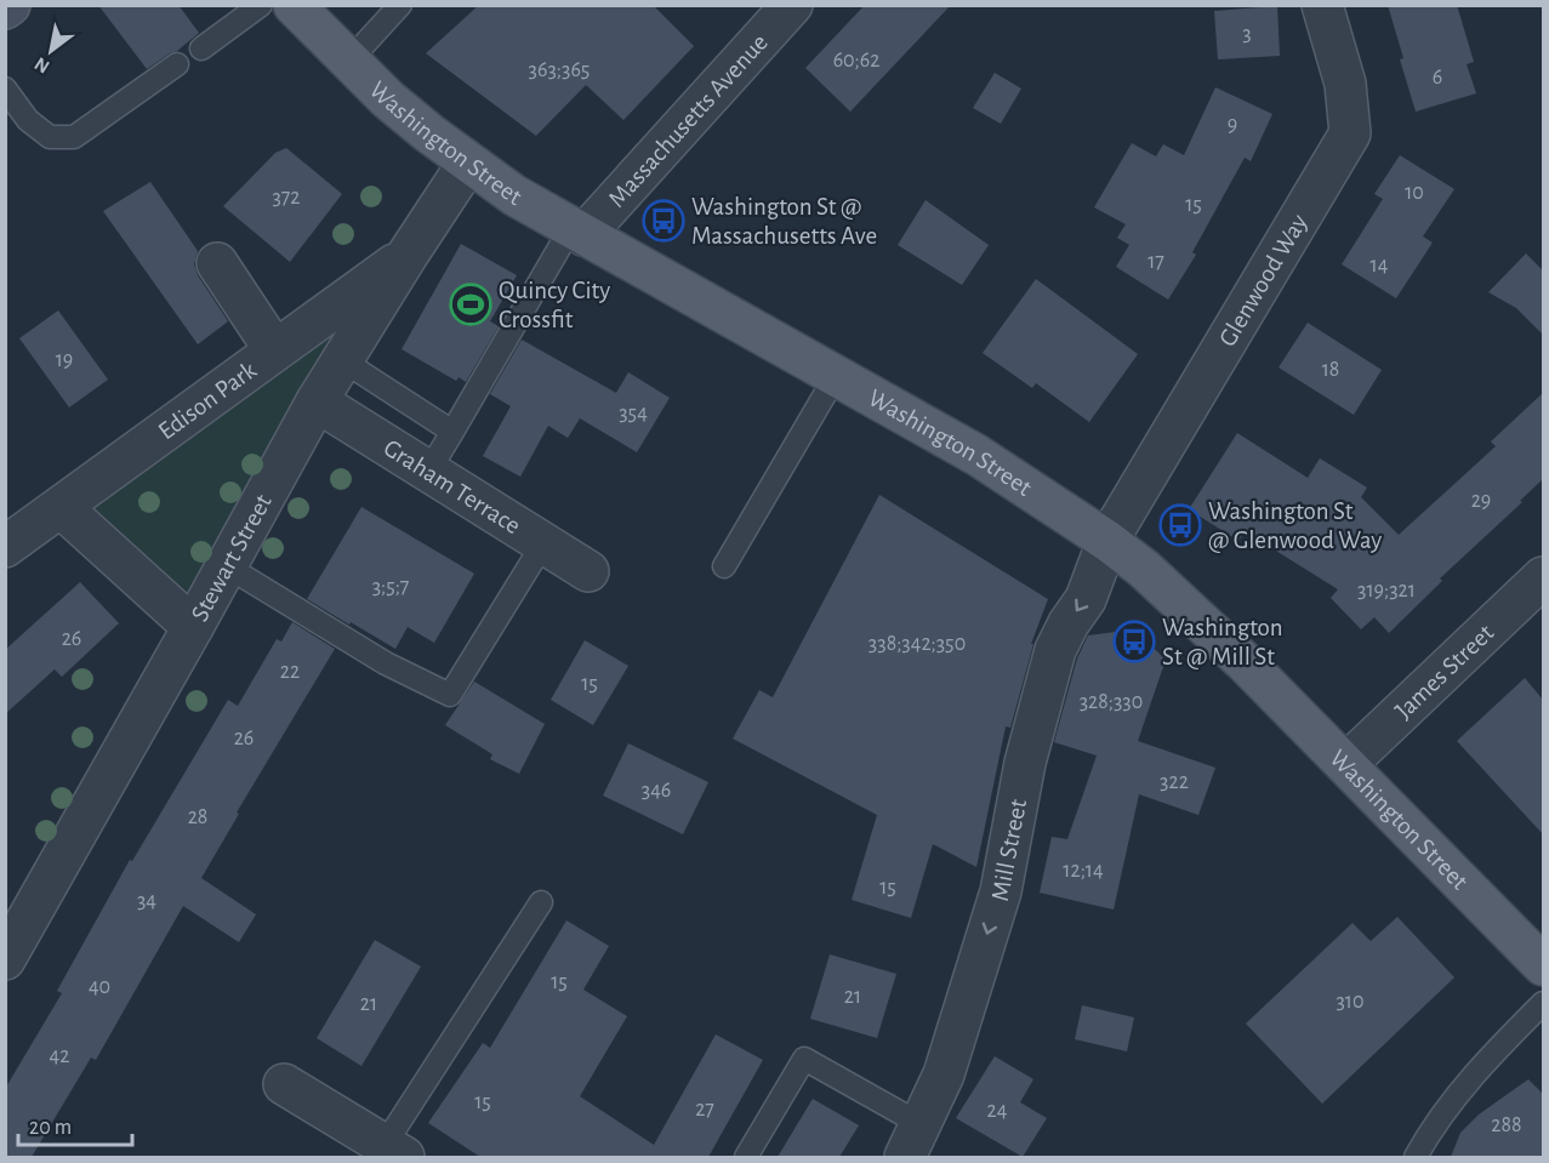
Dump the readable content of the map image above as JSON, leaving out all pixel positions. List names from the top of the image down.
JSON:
{
  "streets": {
    "main road": ["Washington Street"],
    "street": [
      "Massachusetts Avenue",
      "Glenwood Way",
      "Edison Park",
      "Graham Terrace",
      "Stewart Street",
      "James Street",
      "Mill Street"
    ]
  },
  "crossings": [
    ["Massachusetts Avenue", "Washington Street"],
    ["Washington Street", "Glenwood Way"],
    ["Washington Street", "Stewart Street"],
    ["Washington Street", "James Street"],
    ["Washington Street", "Mill Street"],
    ["Glenwood Way", "Mill Street"],
    ["Edison Park", "Stewart Street"],
    ["Graham Terrace", "Stewart Street"]
  ],
  "one_way": ["Mill Street"],
  "places": {
    "bus stop": ["Washington St @ Massachusetts Ave", "Washington St @ Glenwood Way", "Washington St @ Mill St"],
    "sports": ["Quincy City Crossfit"]
  },
  "house_numbers": [
    "3",
    "60;62",
    "363;365",
    "6",
    "9",
    "10",
    "372",
    "15",
    "17",
    "14",
    "19",
    "18",
    "354",
    "29",
    "3;5;7",
    "319;321",
    "26",
    "338;342;350",
    "22",
    "15",
    "328;330",
    "26",
    "322",
    "346",
    "28",
    "12;14",
    "15",
    "34",
    "15",
    "40",
    "21",
    "310",
    "21",
    "42",
    "15",
    "27",
    "24",
    "288"
  ],
  "scale_bar": "20 m",
  "north": "bottom left"
}
